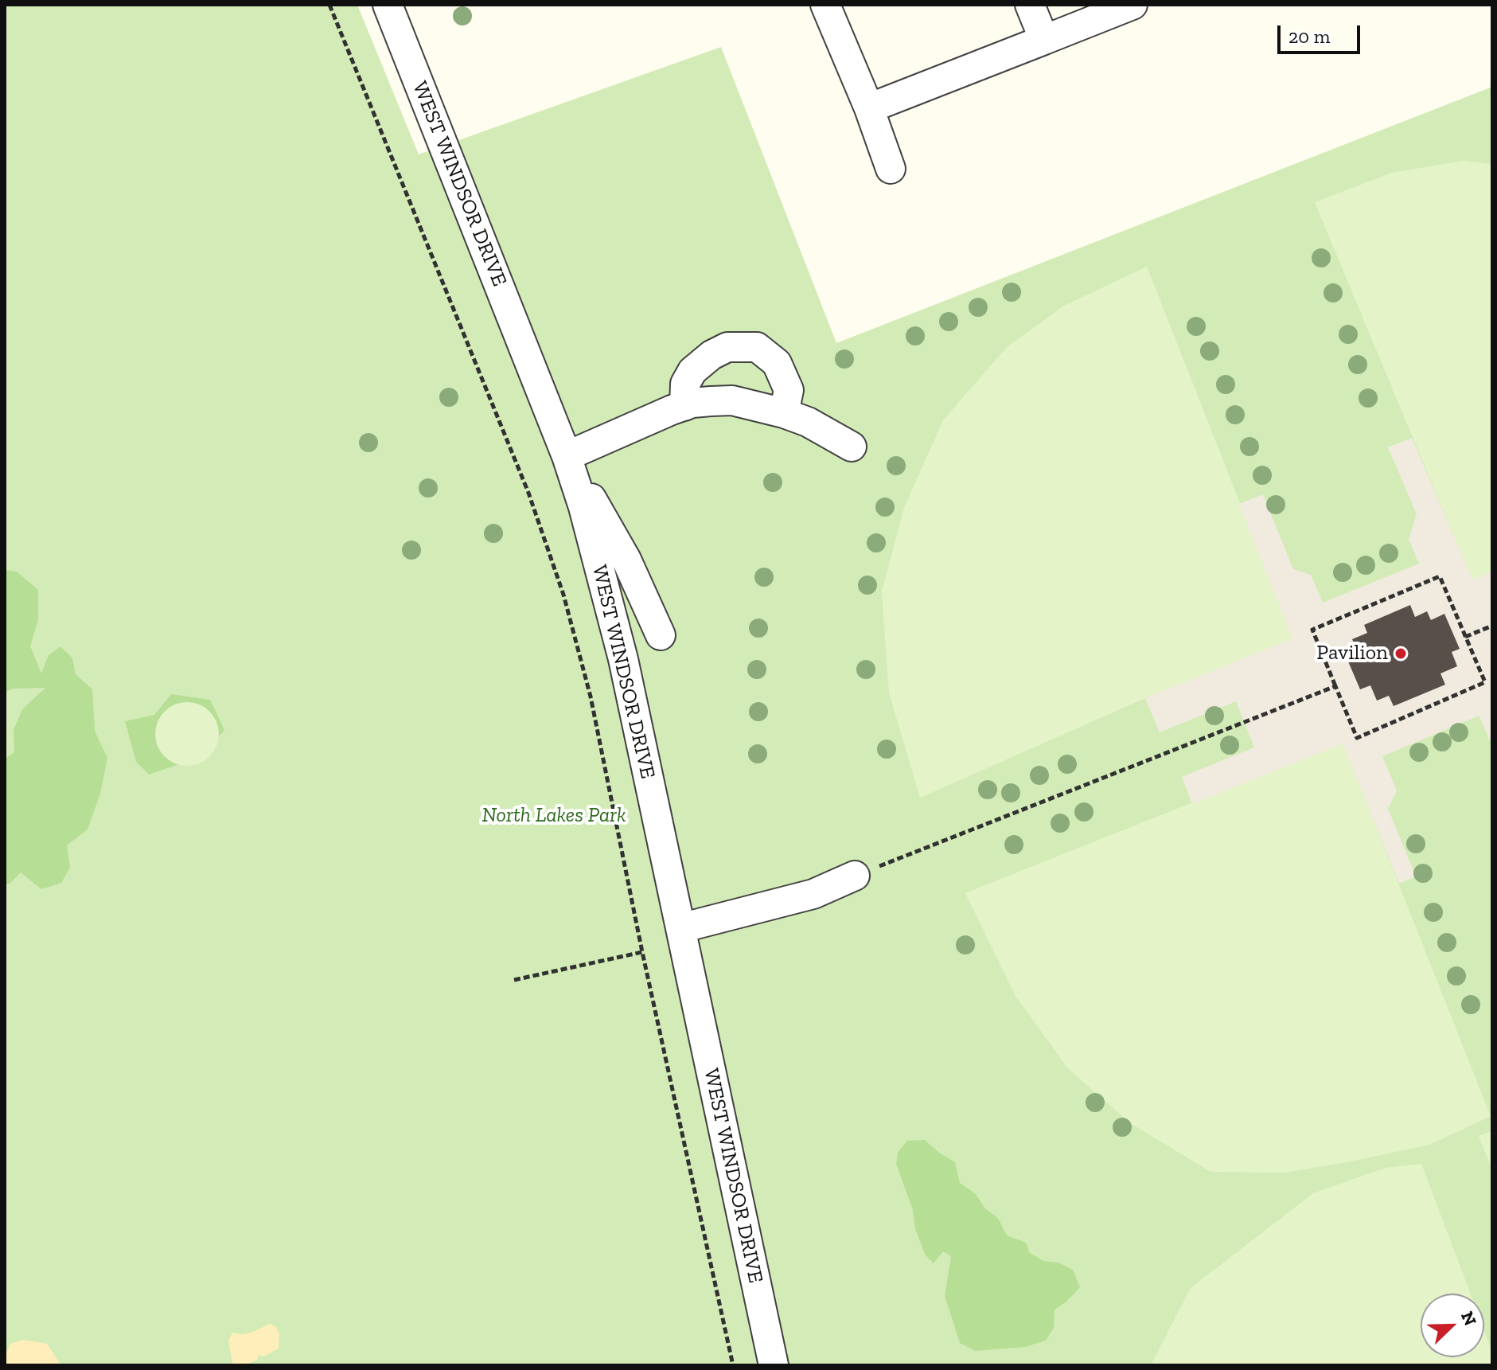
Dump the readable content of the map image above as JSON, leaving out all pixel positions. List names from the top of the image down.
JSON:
{
  "streets": {
    "street": ["WEST WINDSOR DRIVE"]
  },
  "parks": ["North Lakes Park"],
  "places": ["Pavilion"],
  "scale_bar": "20 m",
  "north": "top right"
}
